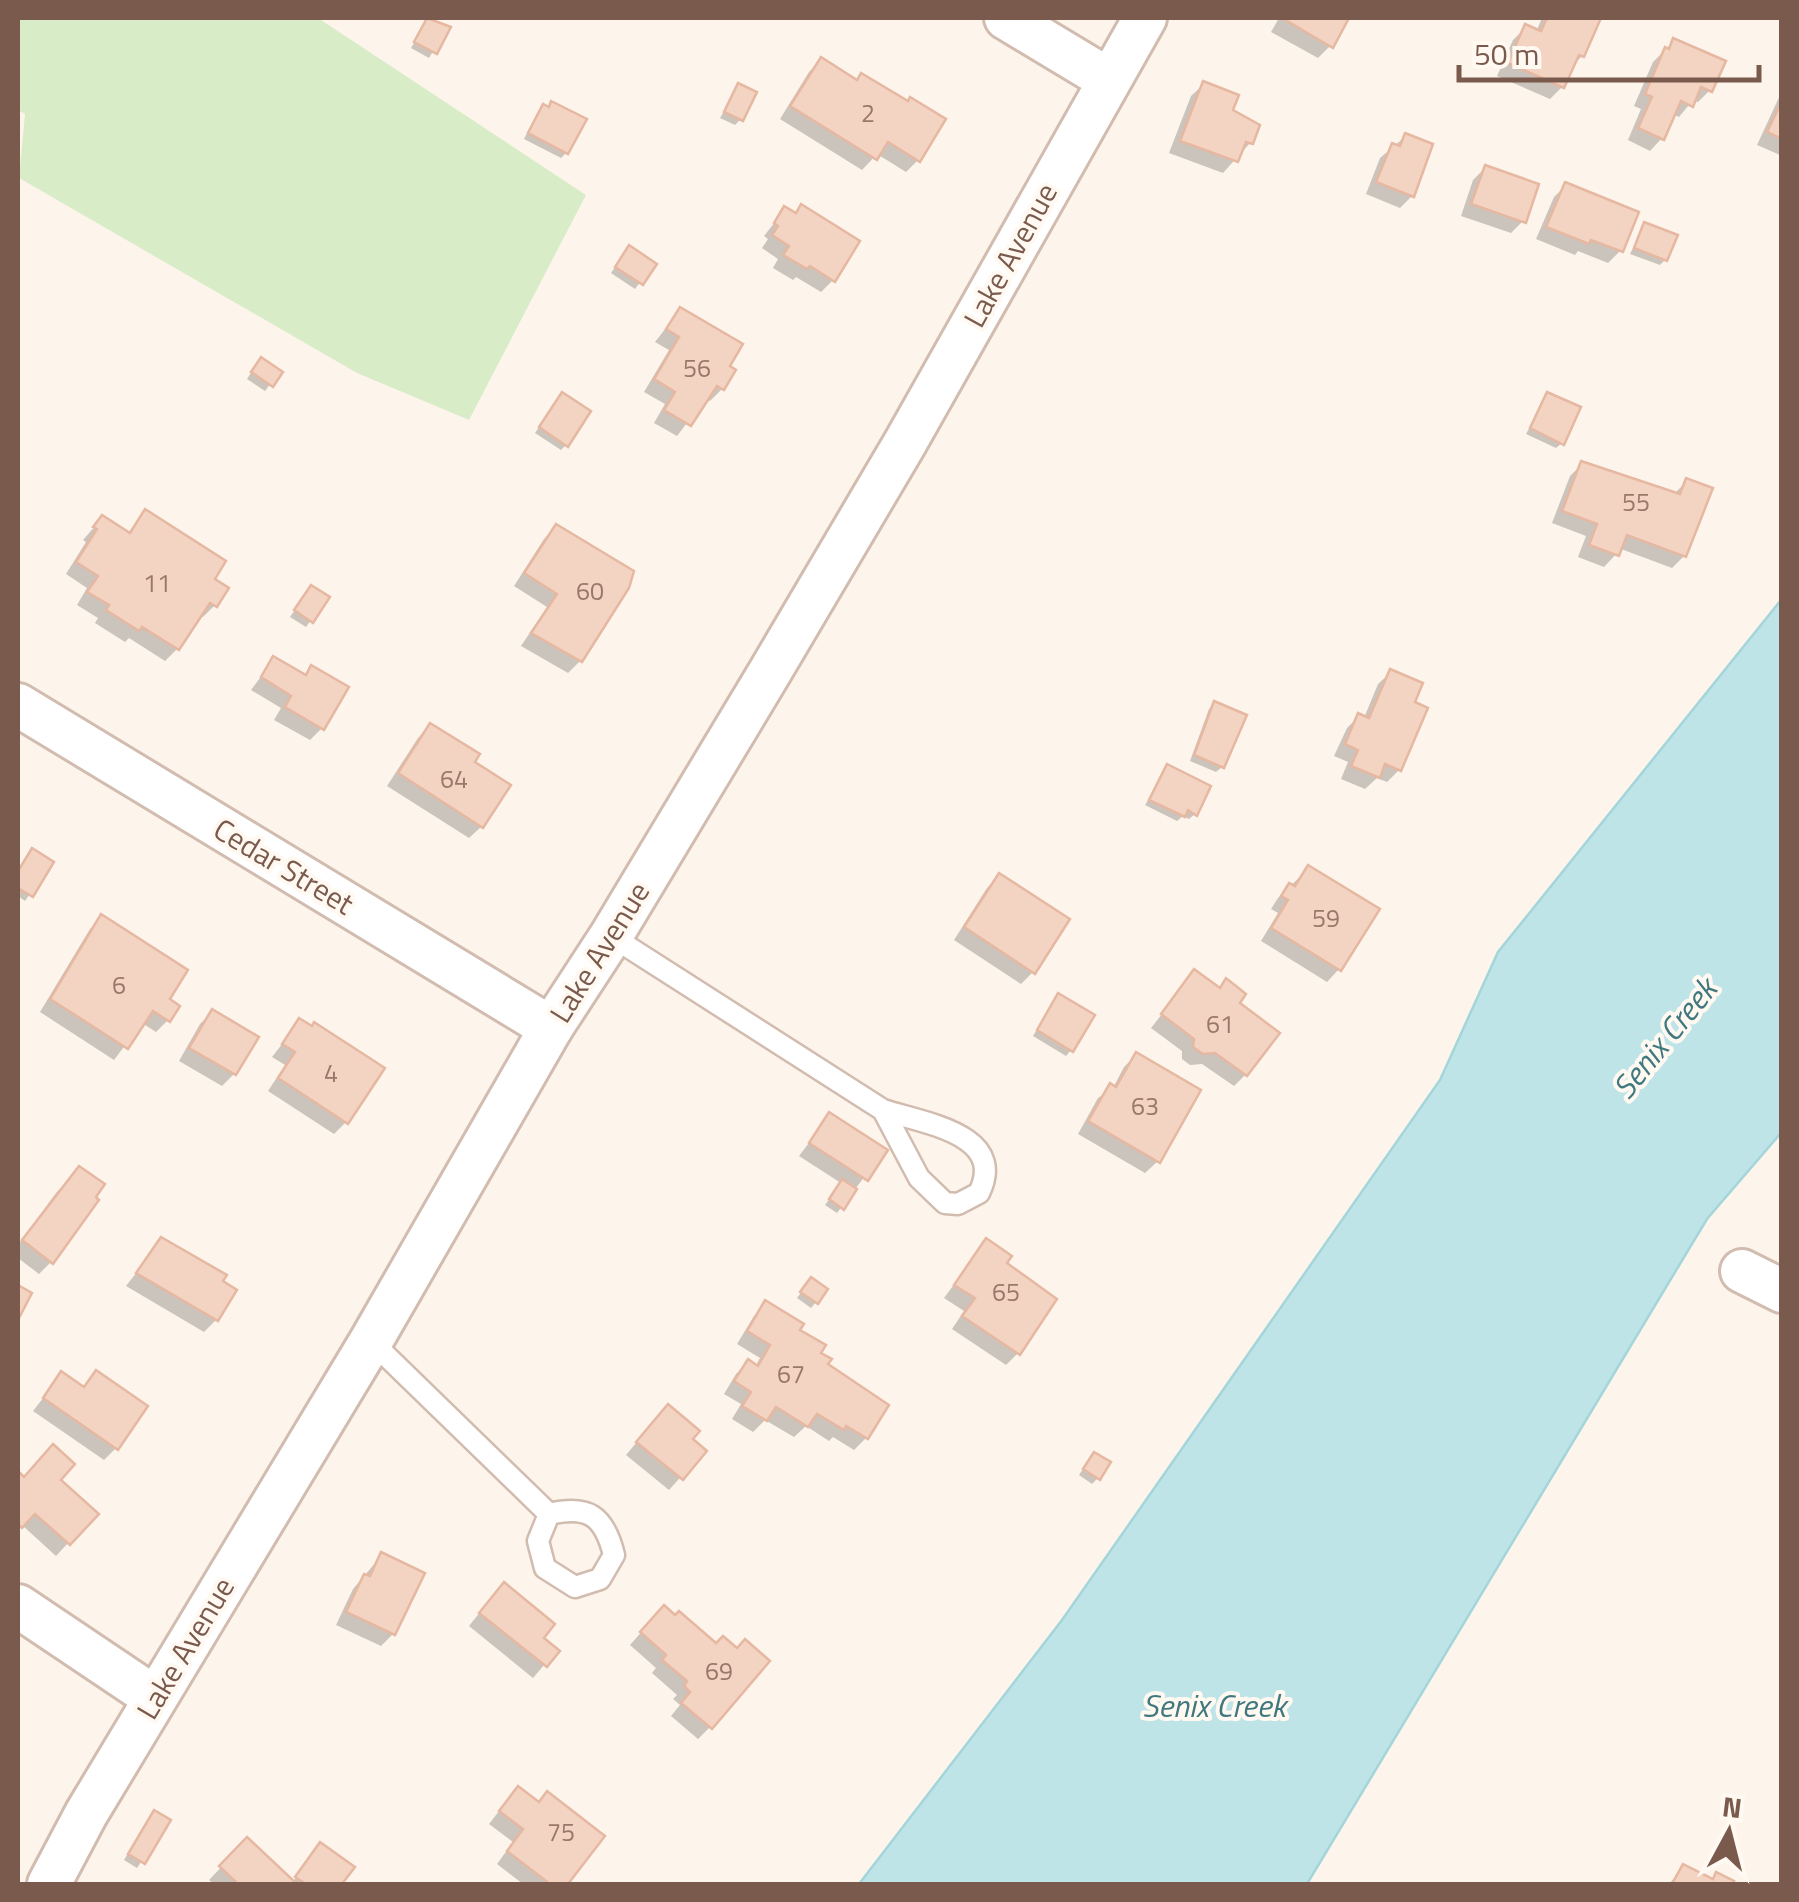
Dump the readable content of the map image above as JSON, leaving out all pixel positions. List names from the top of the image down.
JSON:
{
  "streets": {
    "street": ["Lake Avenue", "Cedar Street"]
  },
  "crossings": [
    ["Lake Avenue", "Cedar Street"]
  ],
  "water": ["Senix Creek"],
  "house_numbers": [
    "2",
    "56",
    "55",
    "11",
    "60",
    "64",
    "59",
    "6",
    "61",
    "4",
    "63",
    "65",
    "67",
    "69",
    "75"
  ],
  "scale_bar": "50 m",
  "north": "top"
}
